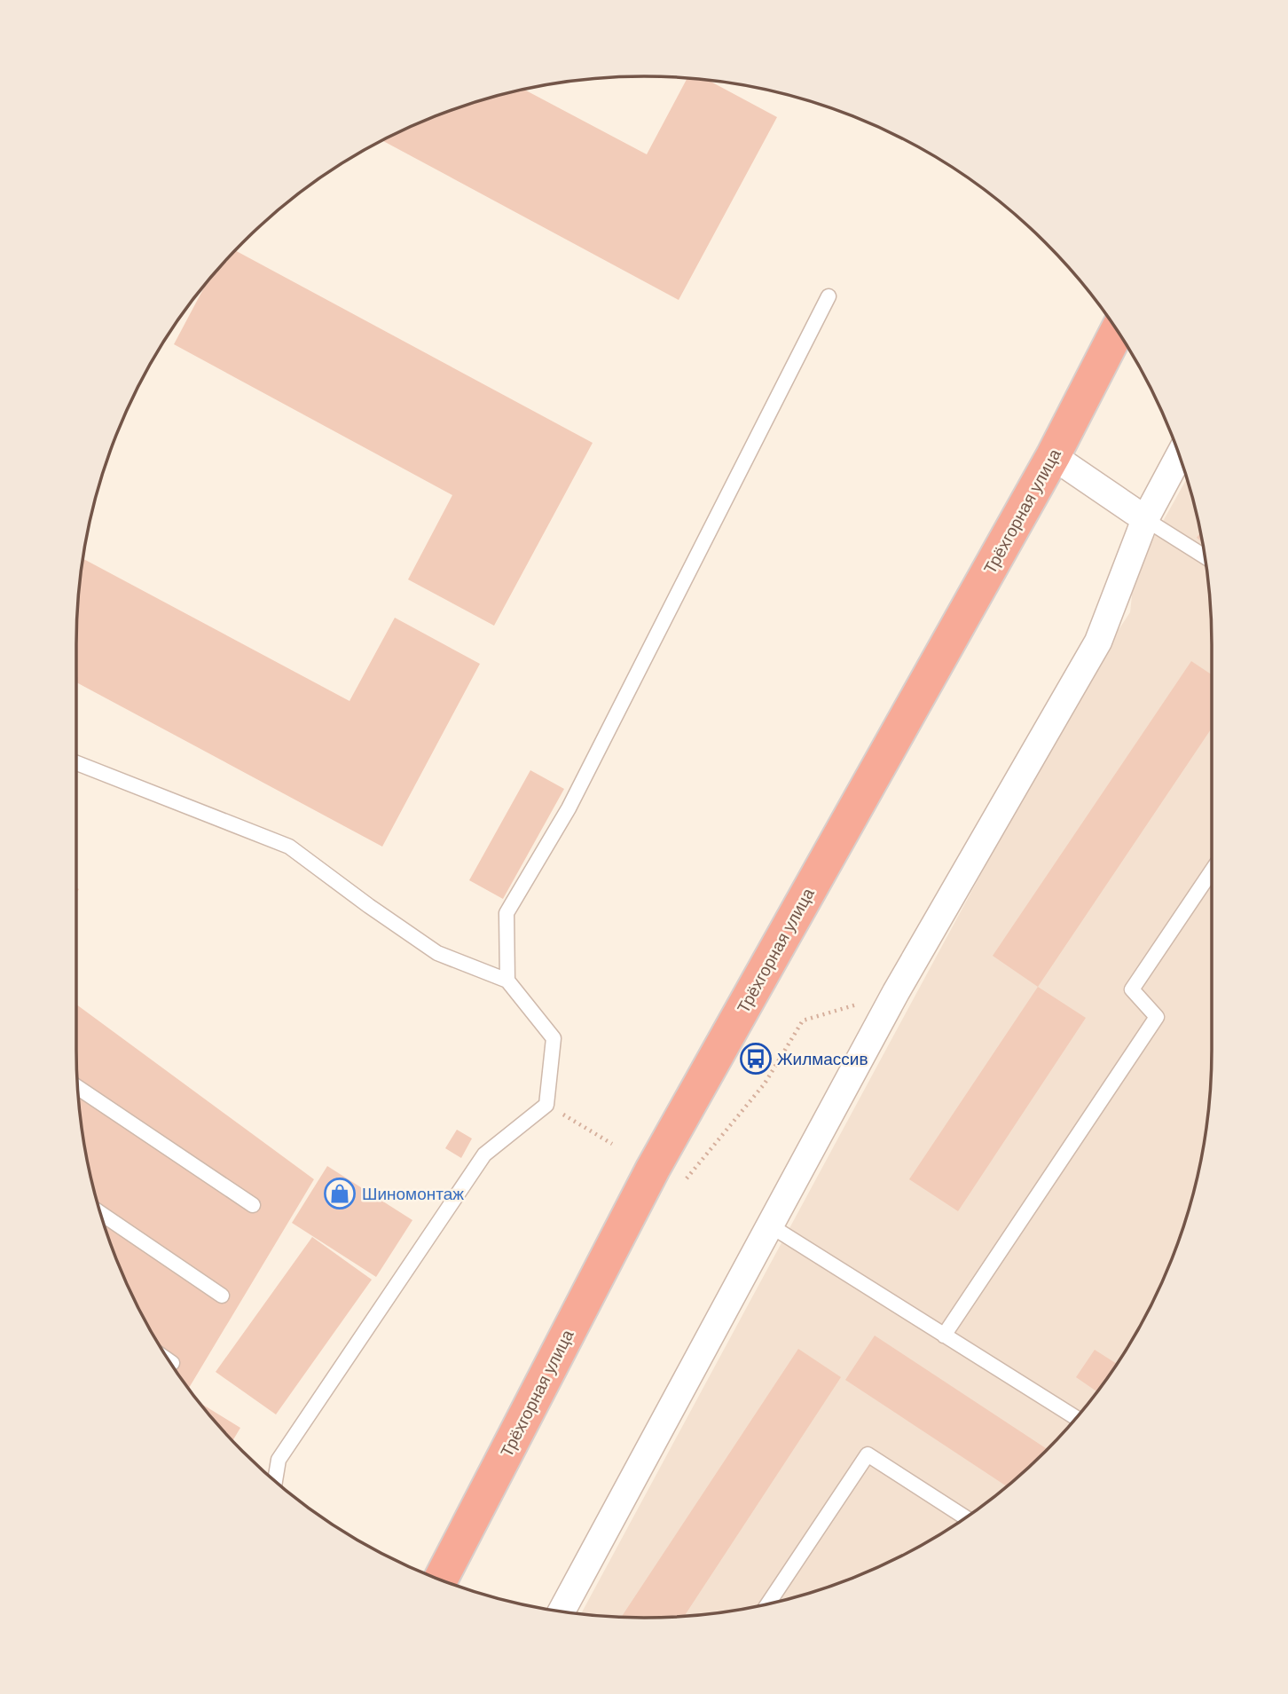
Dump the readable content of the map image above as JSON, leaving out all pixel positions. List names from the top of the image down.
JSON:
{
  "streets": {
    "highway": ["Трёхгорная улица"]
  },
  "places": {
    "bus stop": ["Жилмассив"],
    "shop": ["Шиномонтаж"]
  }
}
